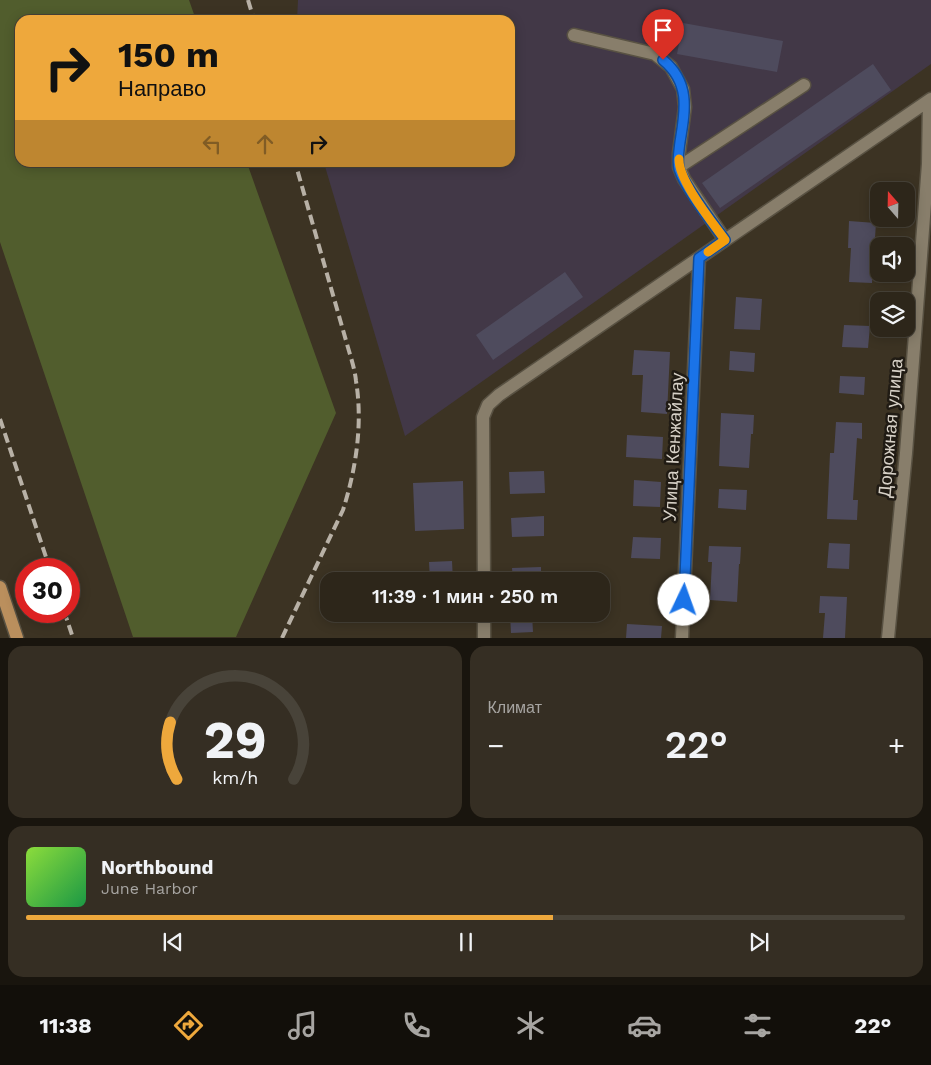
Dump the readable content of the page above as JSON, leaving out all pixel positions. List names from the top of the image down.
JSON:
{
  "streets": {
    "street": ["Дорожная улица", "Улица Кенжайлау"]
  },
  "north": "top",
  "page": {
    "turn": ["150 m", "Направо"],
    "limit": "30",
    "trip": "11:39 · 1 мин · 250 m",
    "tile": "Климат",
    "heat": ["−", "22°", "+"],
    "song": ["Northbound", "June Harbor"],
    "tabs": ["11:38", "22°"],
    "gauge": ["29", "km/h"]
  }
}
